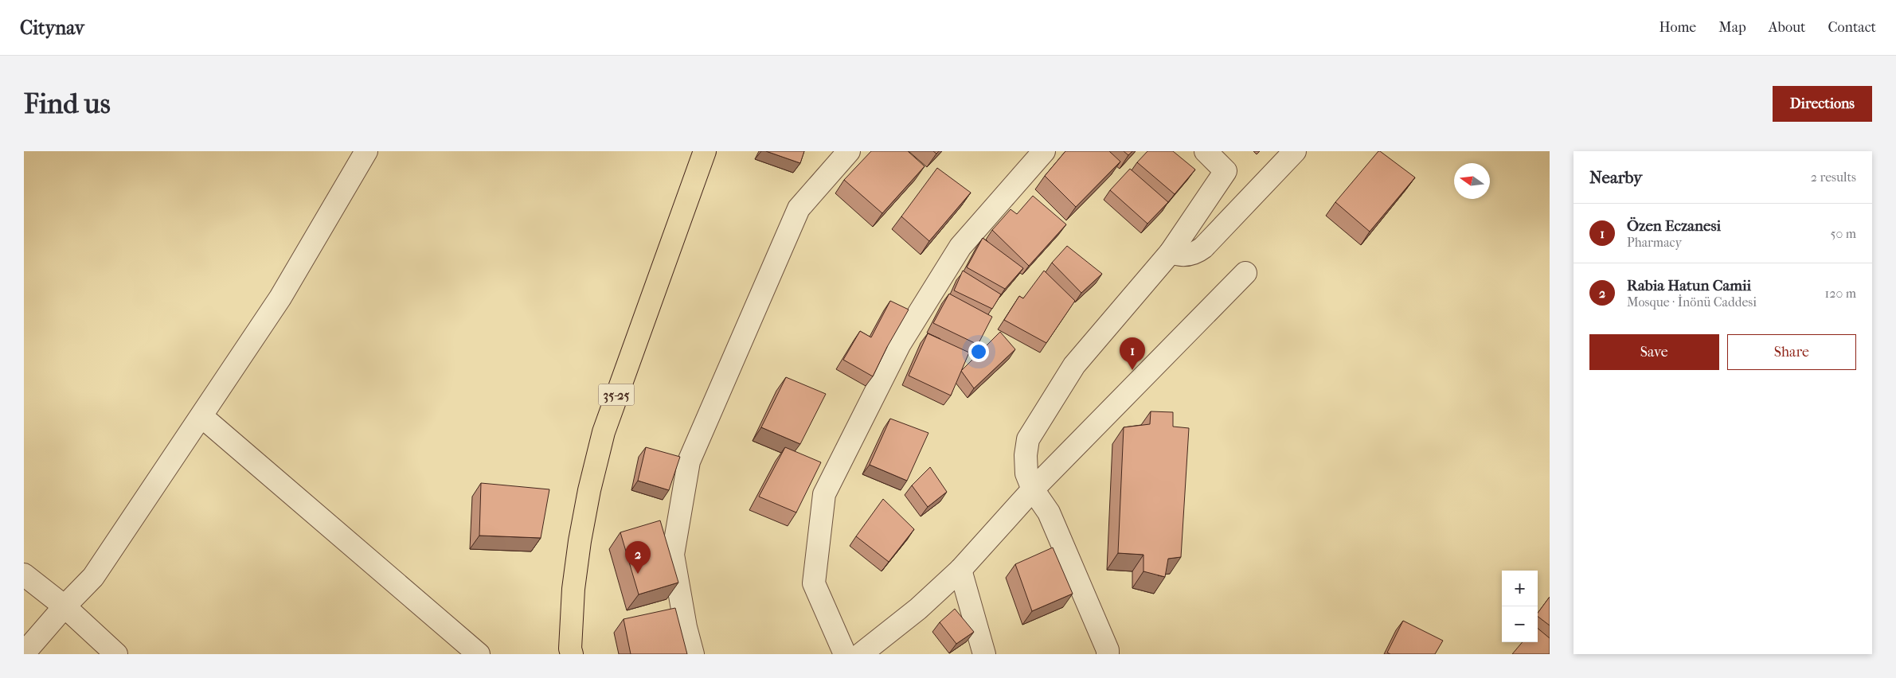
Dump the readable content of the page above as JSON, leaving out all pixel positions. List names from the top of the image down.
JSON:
{
  "streets": {
    "main road": ["35-25"]
  },
  "north": "left",
  "page": {
    "header": "Citynav",
    "nav": [
      "Home",
      "Map",
      "About",
      "Contact"
    ],
    "buttons": [
      "Directions",
      ["Save", "Share"]
    ],
    "title": "Find us",
    "heading": ["Nearby", "2 results"],
    "list": [
      {
        "mark": "1",
        "name": "Özen Eczanesi",
        "note": "Pharmacy",
        "value": "50 m"
      },
      {
        "mark": "2",
        "name": "Rabia Hatun Camii",
        "note": "Mosque · İnönü Caddesi",
        "value": "120 m"
      }
    ],
    "pins": ["1", "2"],
    "map_buttons": ["+", "−"]
  }
}
